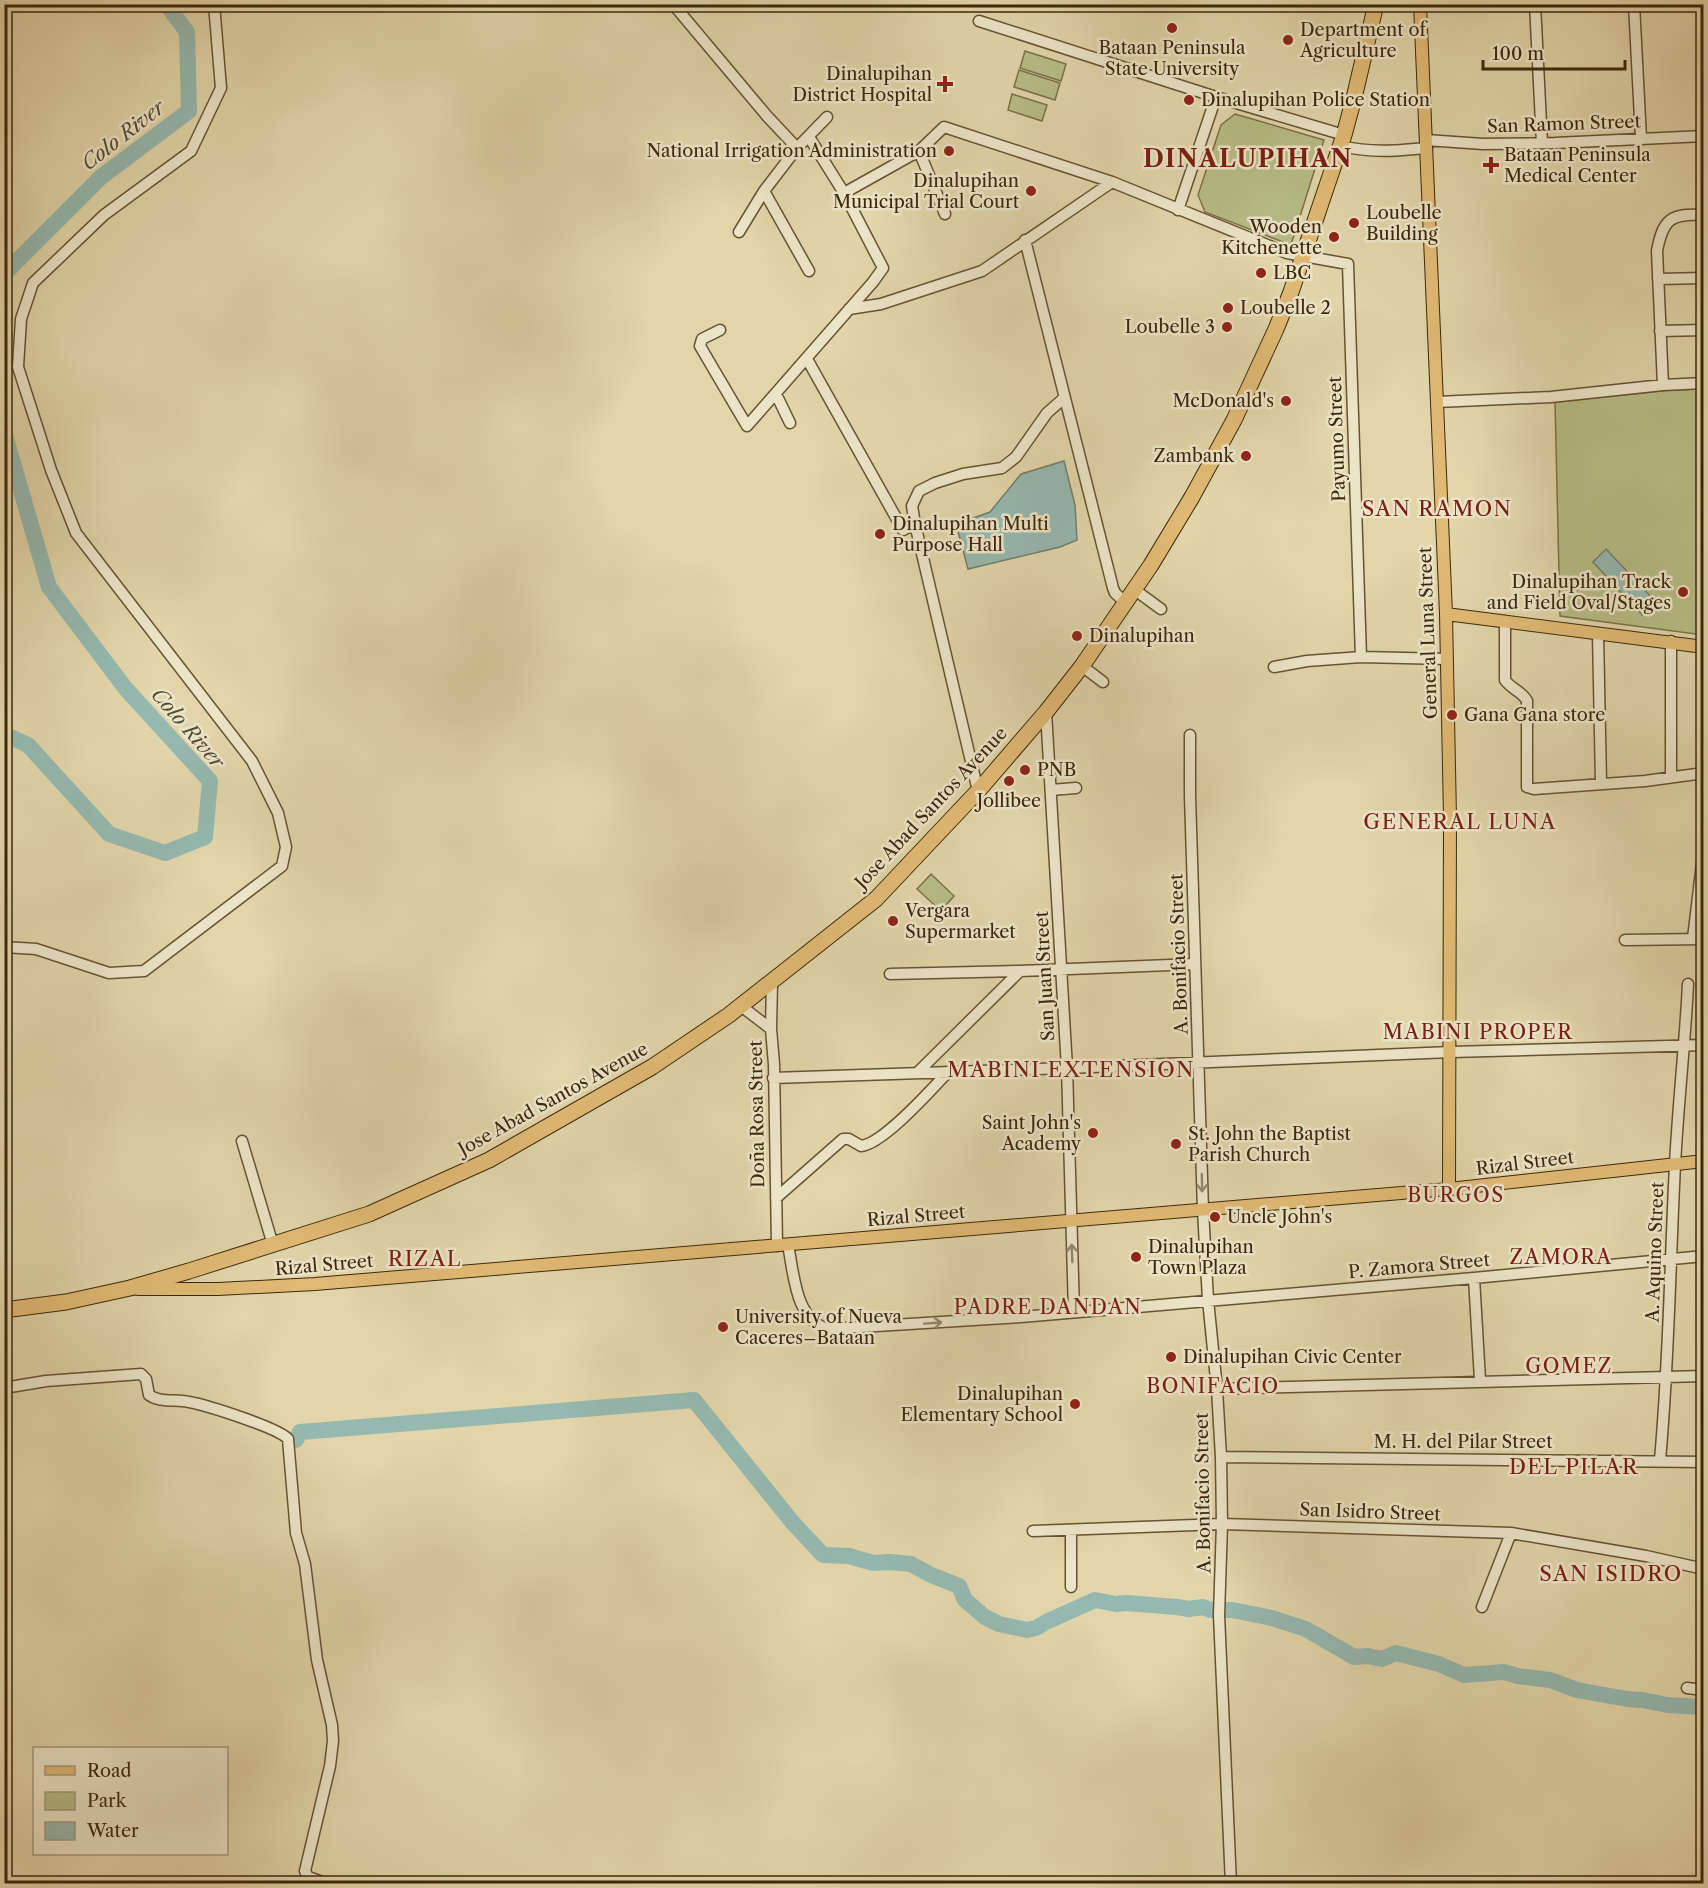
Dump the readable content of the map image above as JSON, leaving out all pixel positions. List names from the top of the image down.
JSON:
{
  "streets": {
    "highway": ["Jose Abad Santos Avenue"],
    "main road": ["General Luna Street", "Rizal Street"],
    "street": [
      "San Ramon Street",
      "Payumo Street",
      "A. Bonifacio Street",
      "San Juan Street",
      "Doña Rosa Street",
      "A. Aquino Street",
      "P. Zamora Street",
      "M. H. del Pilar Street",
      "San Isidro Street"
    ]
  },
  "crossings": [
    ["San Ramon Street", "General Luna Street"],
    ["San Ramon Street", "Jose Abad Santos Avenue"],
    ["Payumo Street", "Jose Abad Santos Avenue"],
    ["General Luna Street", "Rizal Street"],
    ["Jose Abad Santos Avenue", "San Juan Street"],
    ["Jose Abad Santos Avenue", "Doña Rosa Street"],
    ["Jose Abad Santos Avenue", "Rizal Street"],
    ["A. Bonifacio Street", "Rizal Street"],
    ["A. Bonifacio Street", "P. Zamora Street"],
    ["A. Bonifacio Street", "M. H. del Pilar Street"],
    ["A. Bonifacio Street", "San Isidro Street"],
    ["San Juan Street", "Doña Rosa Street"],
    ["San Juan Street", "Rizal Street"],
    ["San Juan Street", "P. Zamora Street"],
    ["Doña Rosa Street", "Rizal Street"],
    ["Doña Rosa Street", "P. Zamora Street"],
    ["Rizal Street", "A. Aquino Street"],
    ["A. Aquino Street", "P. Zamora Street"],
    ["A. Aquino Street", "M. H. del Pilar Street"]
  ],
  "one_way": ["Doña Rosa Street"],
  "districts": [
    "DINALUPIHAN",
    "SAN RAMON",
    "GENERAL LUNA",
    "MABINI PROPER",
    "MABINI EXTENSION",
    "BURGOS",
    "ZAMORA",
    "RIZAL",
    "PADRE DANDAN",
    "GOMEZ",
    "BONIFACIO",
    "DEL PILAR",
    "SAN ISIDRO"
  ],
  "water": ["Colo River"],
  "places": {
    "other": [
      "Bataan Peninsula State University",
      "Department of Agriculture",
      "Dinalupihan Police Station",
      "National Irrigation Administration",
      "Dinalupihan Municipal Trial Court",
      "Loubelle Building",
      "Wooden Kitchenette",
      "LBC",
      "Loubelle 2",
      "Loubelle 3",
      "McDonald's",
      "Zambank",
      "Dinalupihan Multi Purpose Hall",
      "Dinalupihan Track and Field Oval/Stages",
      "Dinalupihan",
      "Gana Gana store",
      "PNB",
      "Jollibee",
      "Vergara Supermarket",
      "Saint John's Academy",
      "St. John the Baptist Parish Church",
      "Uncle John's",
      "Dinalupihan Town Plaza",
      "University of Nueva Caceres–Bataan",
      "Dinalupihan Civic Center",
      "Dinalupihan Elementary School"
    ],
    "health": ["Dinalupihan District Hospital", "Bataan Peninsula Medical Center"]
  },
  "legend": ["Road", "Park", "Water"],
  "scale_bar": "100 m"
}
